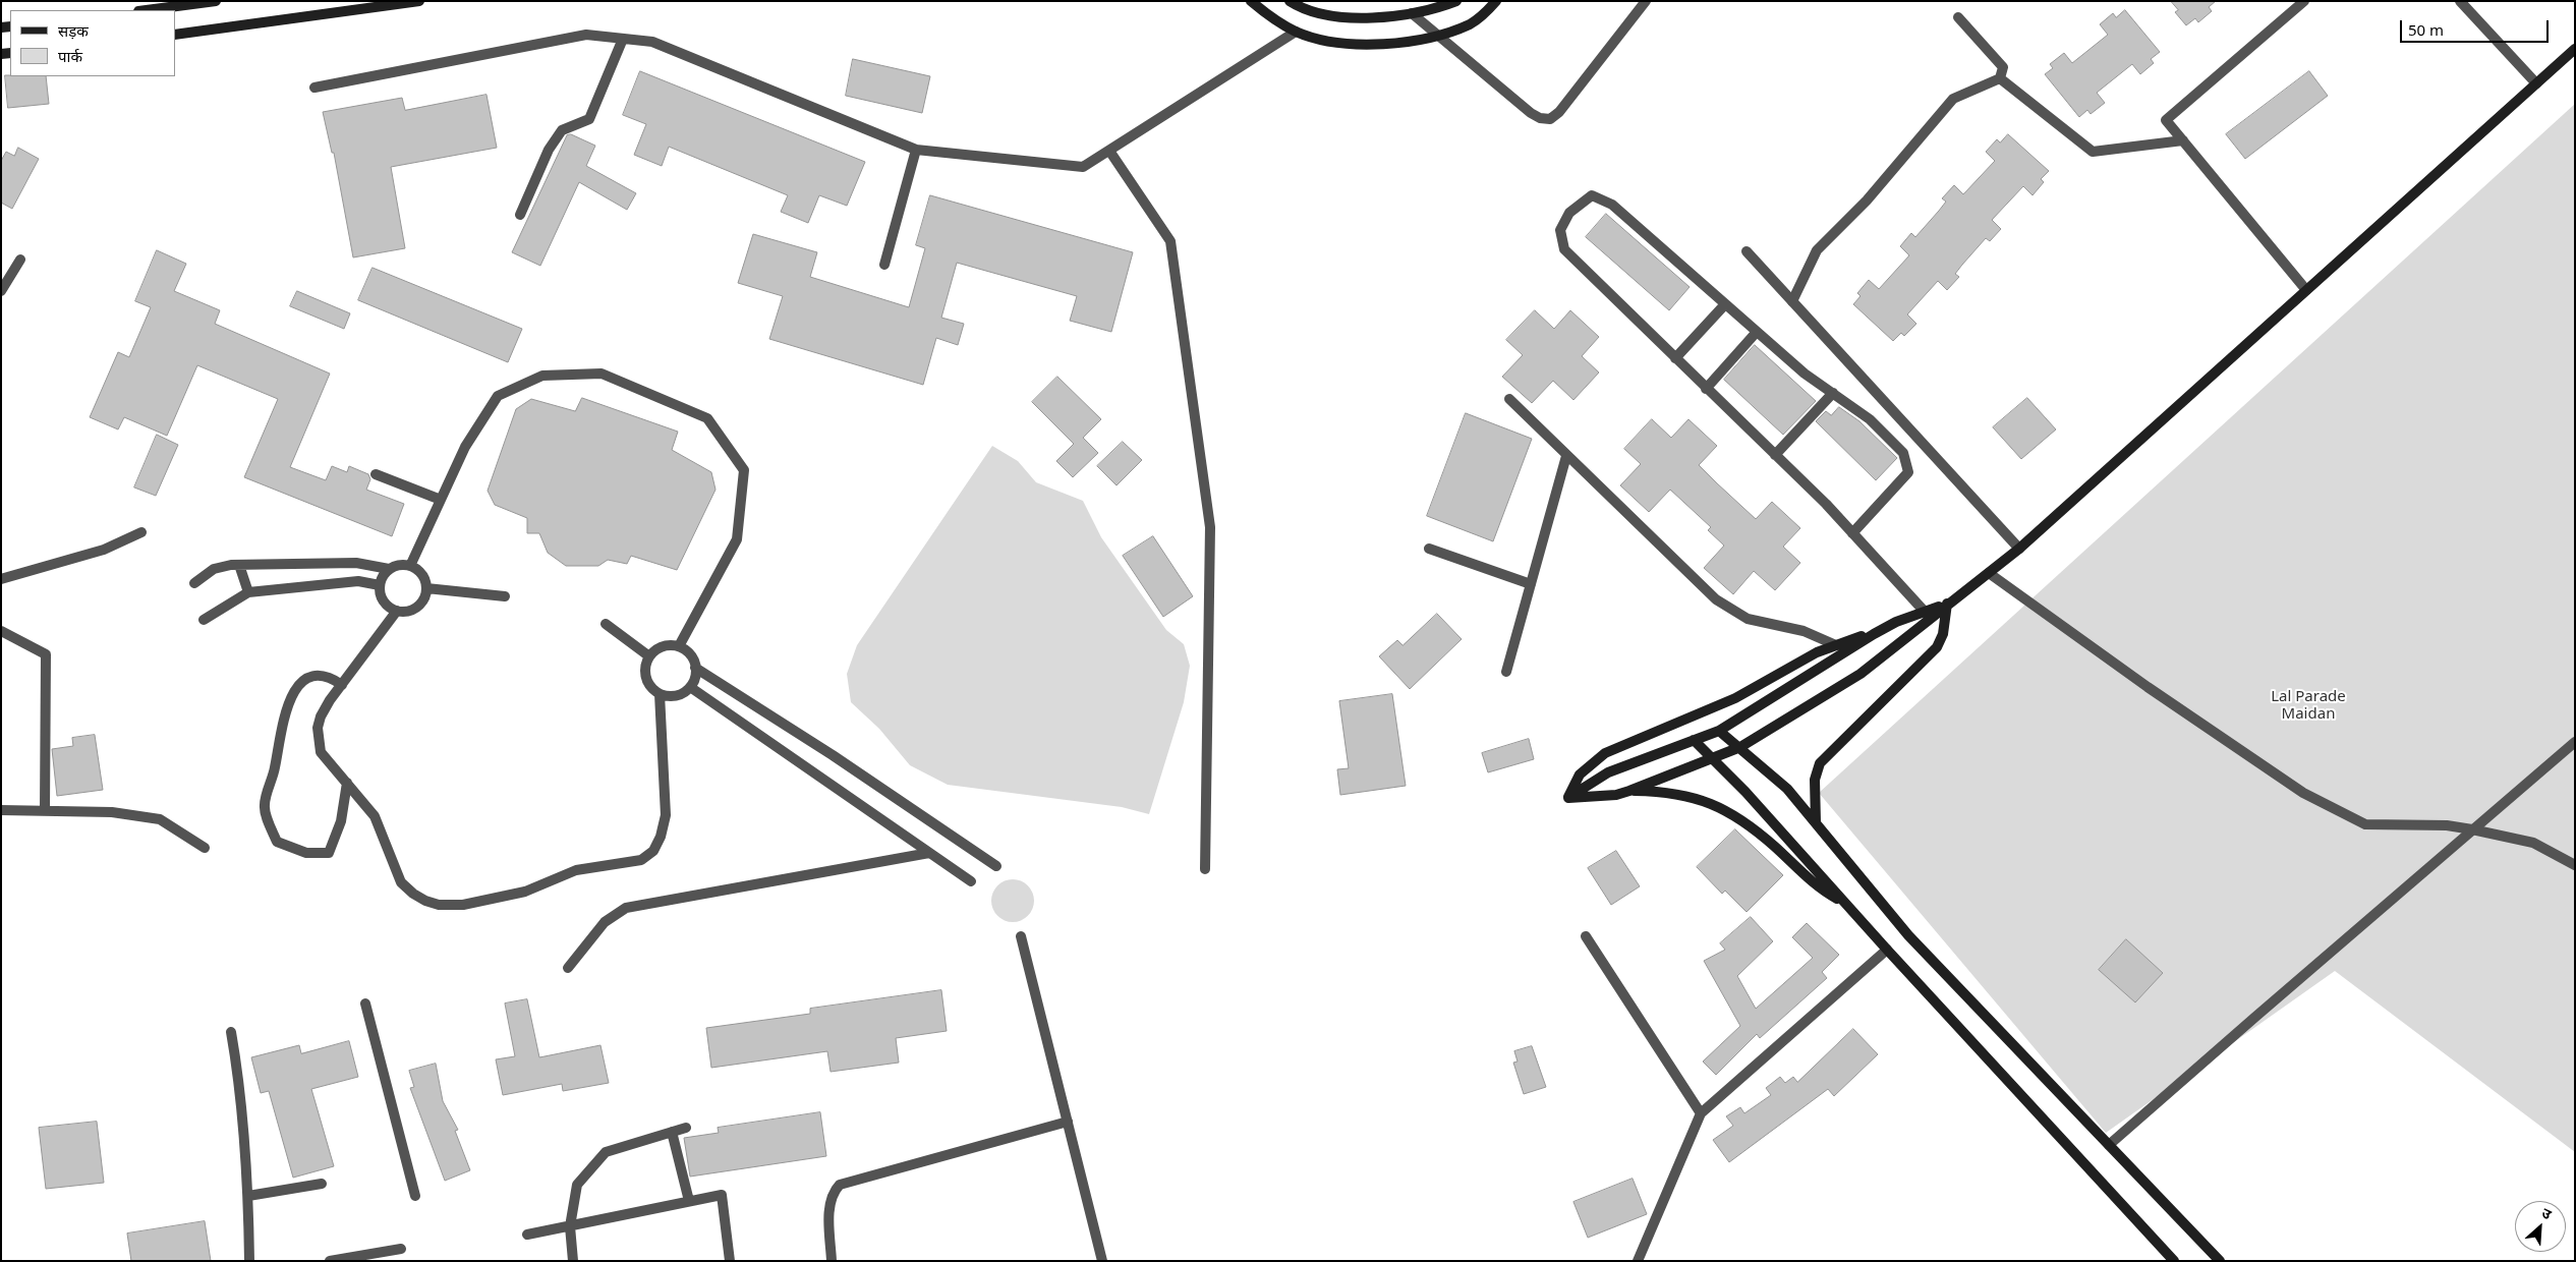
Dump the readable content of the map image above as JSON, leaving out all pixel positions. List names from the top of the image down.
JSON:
{
  "parks": ["Lal Parade Maidan"],
  "legend": ["सड़क", "पार्क"],
  "scale_bar": "50 m",
  "north": "top right"
}
